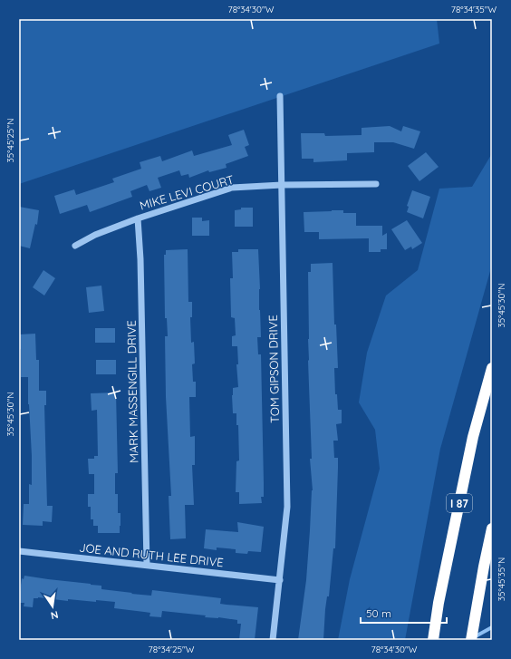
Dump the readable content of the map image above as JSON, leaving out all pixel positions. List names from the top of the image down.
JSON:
{
  "streets": {
    "highway": ["I 87"],
    "street": [
      "MIKE LEVI COURT",
      "TOM GIPSON DRIVE",
      "MARK MASSENGILL DRIVE",
      "JOE AND RUTH LEE DRIVE"
    ]
  },
  "crossings": [
    ["MIKE LEVI COURT", "TOM GIPSON DRIVE"],
    ["MIKE LEVI COURT", "MARK MASSENGILL DRIVE"],
    ["TOM GIPSON DRIVE", "JOE AND RUTH LEE DRIVE"],
    ["MARK MASSENGILL DRIVE", "JOE AND RUTH LEE DRIVE"]
  ],
  "scale_bar": "50 m",
  "north": "bottom",
  "coordinates": [
    "78°34'30\"W",
    "78°34'35\"W",
    "35°45'25\"N",
    "35°45'30\"N",
    "35°45'35\"N",
    "78°34'25\"W"
  ]
}
